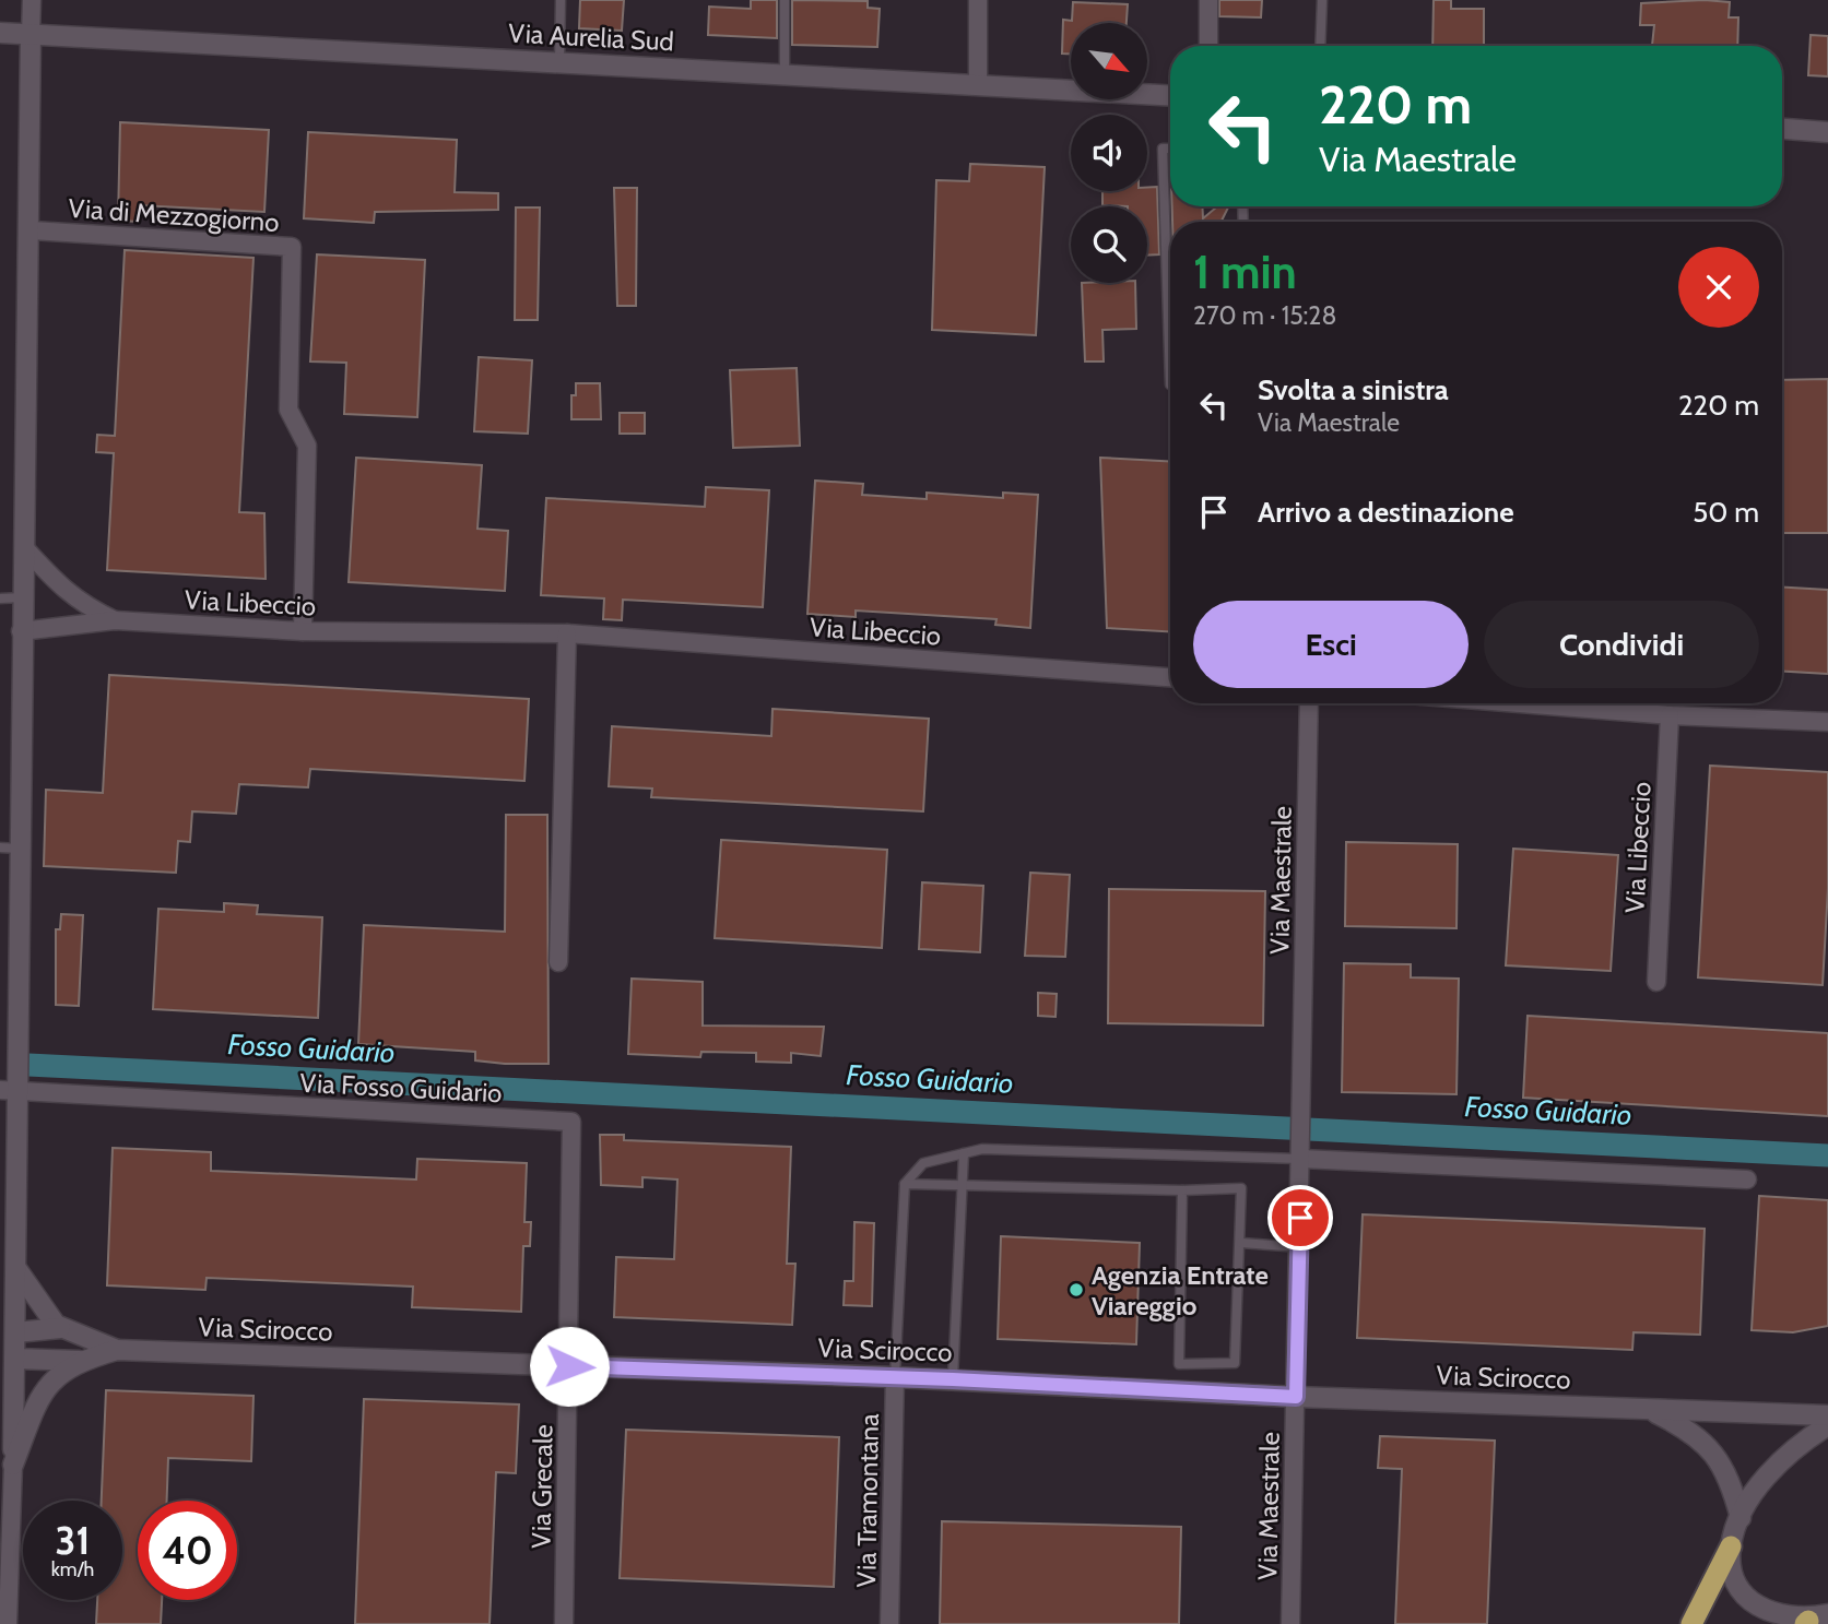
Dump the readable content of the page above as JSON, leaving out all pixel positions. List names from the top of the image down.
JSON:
{
  "streets": {
    "street": [
      "Via Aurelia Sud",
      "Via di Mezzogiorno",
      "Via Libeccio",
      "Via Maestrale",
      "Via Fosso Guidario",
      "Via Scirocco",
      "Via Grecale",
      "Via Tramontana"
    ]
  },
  "crossings": [
    ["Via di Mezzogiorno", "Via Libeccio"],
    ["Via Maestrale", "Via Scirocco"],
    ["Via Fosso Guidario", "Via Grecale"],
    ["Via Scirocco", "Via Grecale"],
    ["Via Scirocco", "Via Tramontana"]
  ],
  "water": ["Fosso Guidario"],
  "places": ["Agenzia Entrate Viareggio"],
  "north": "bottom right",
  "page": {
    "turn": ["220 m", "Via Maestrale"],
    "heading": ["1 min", "270 m · 15:28"],
    "list": [
      {
        "name": "Svolta a sinistra",
        "note": "Via Maestrale",
        "value": "220 m"
      },
      {
        "name": "Arrivo a destinazione",
        "value": "50 m"
      }
    ],
    "buttons": ["Esci", "Condividi"],
    "speed": "31 km/h",
    "limit": "40"
  }
}
